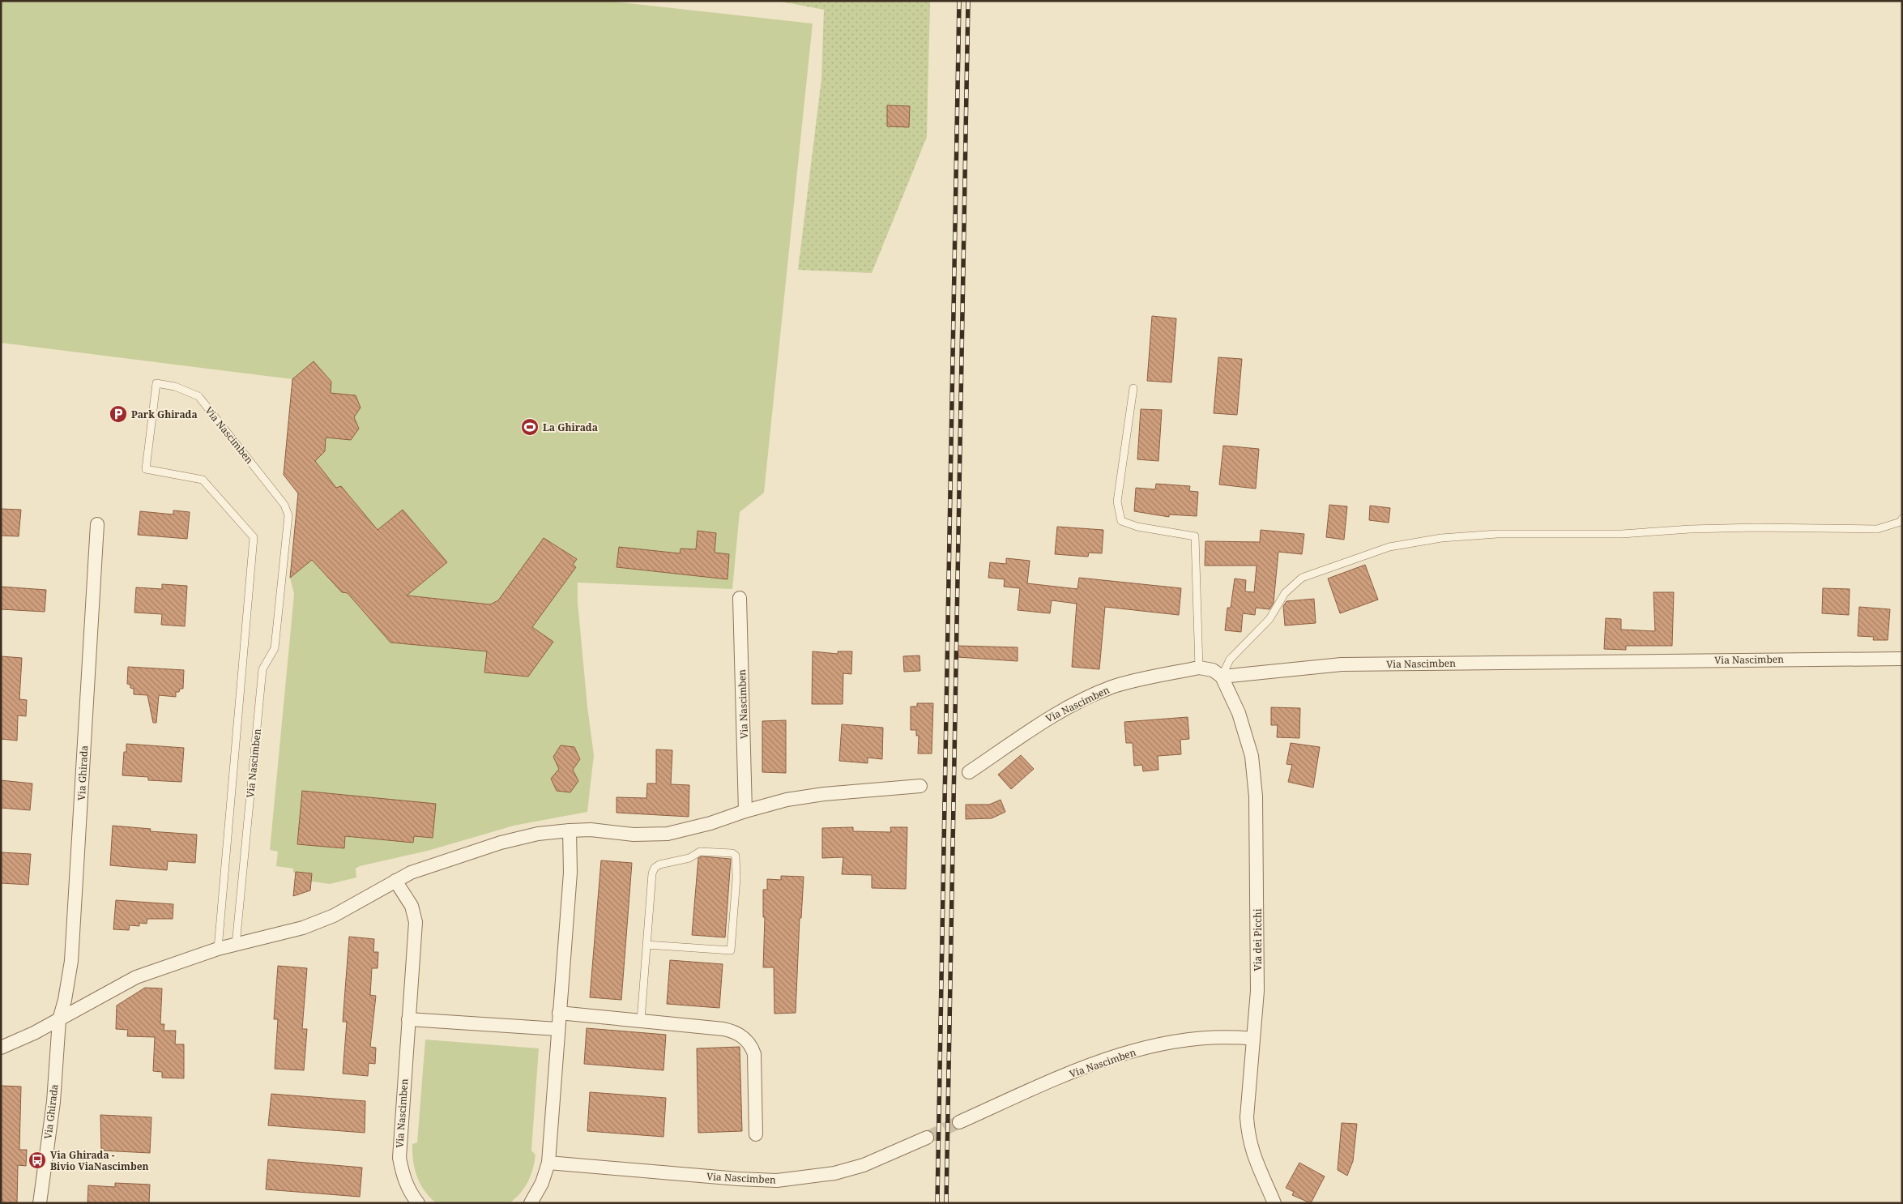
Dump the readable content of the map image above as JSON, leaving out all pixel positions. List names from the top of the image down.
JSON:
{
  "streets": {
    "street": ["Via Nascimben", "Via Ghirada", "Via dei Picchi"]
  },
  "crossings": [
    ["Via Nascimben", "Via dei Picchi"]
  ],
  "places": {
    "parking": ["Park Ghirada"],
    "sports": ["La Ghirada"],
    "bus stop": ["Via Ghirada - Bivio ViaNascimben"]
  }
}
